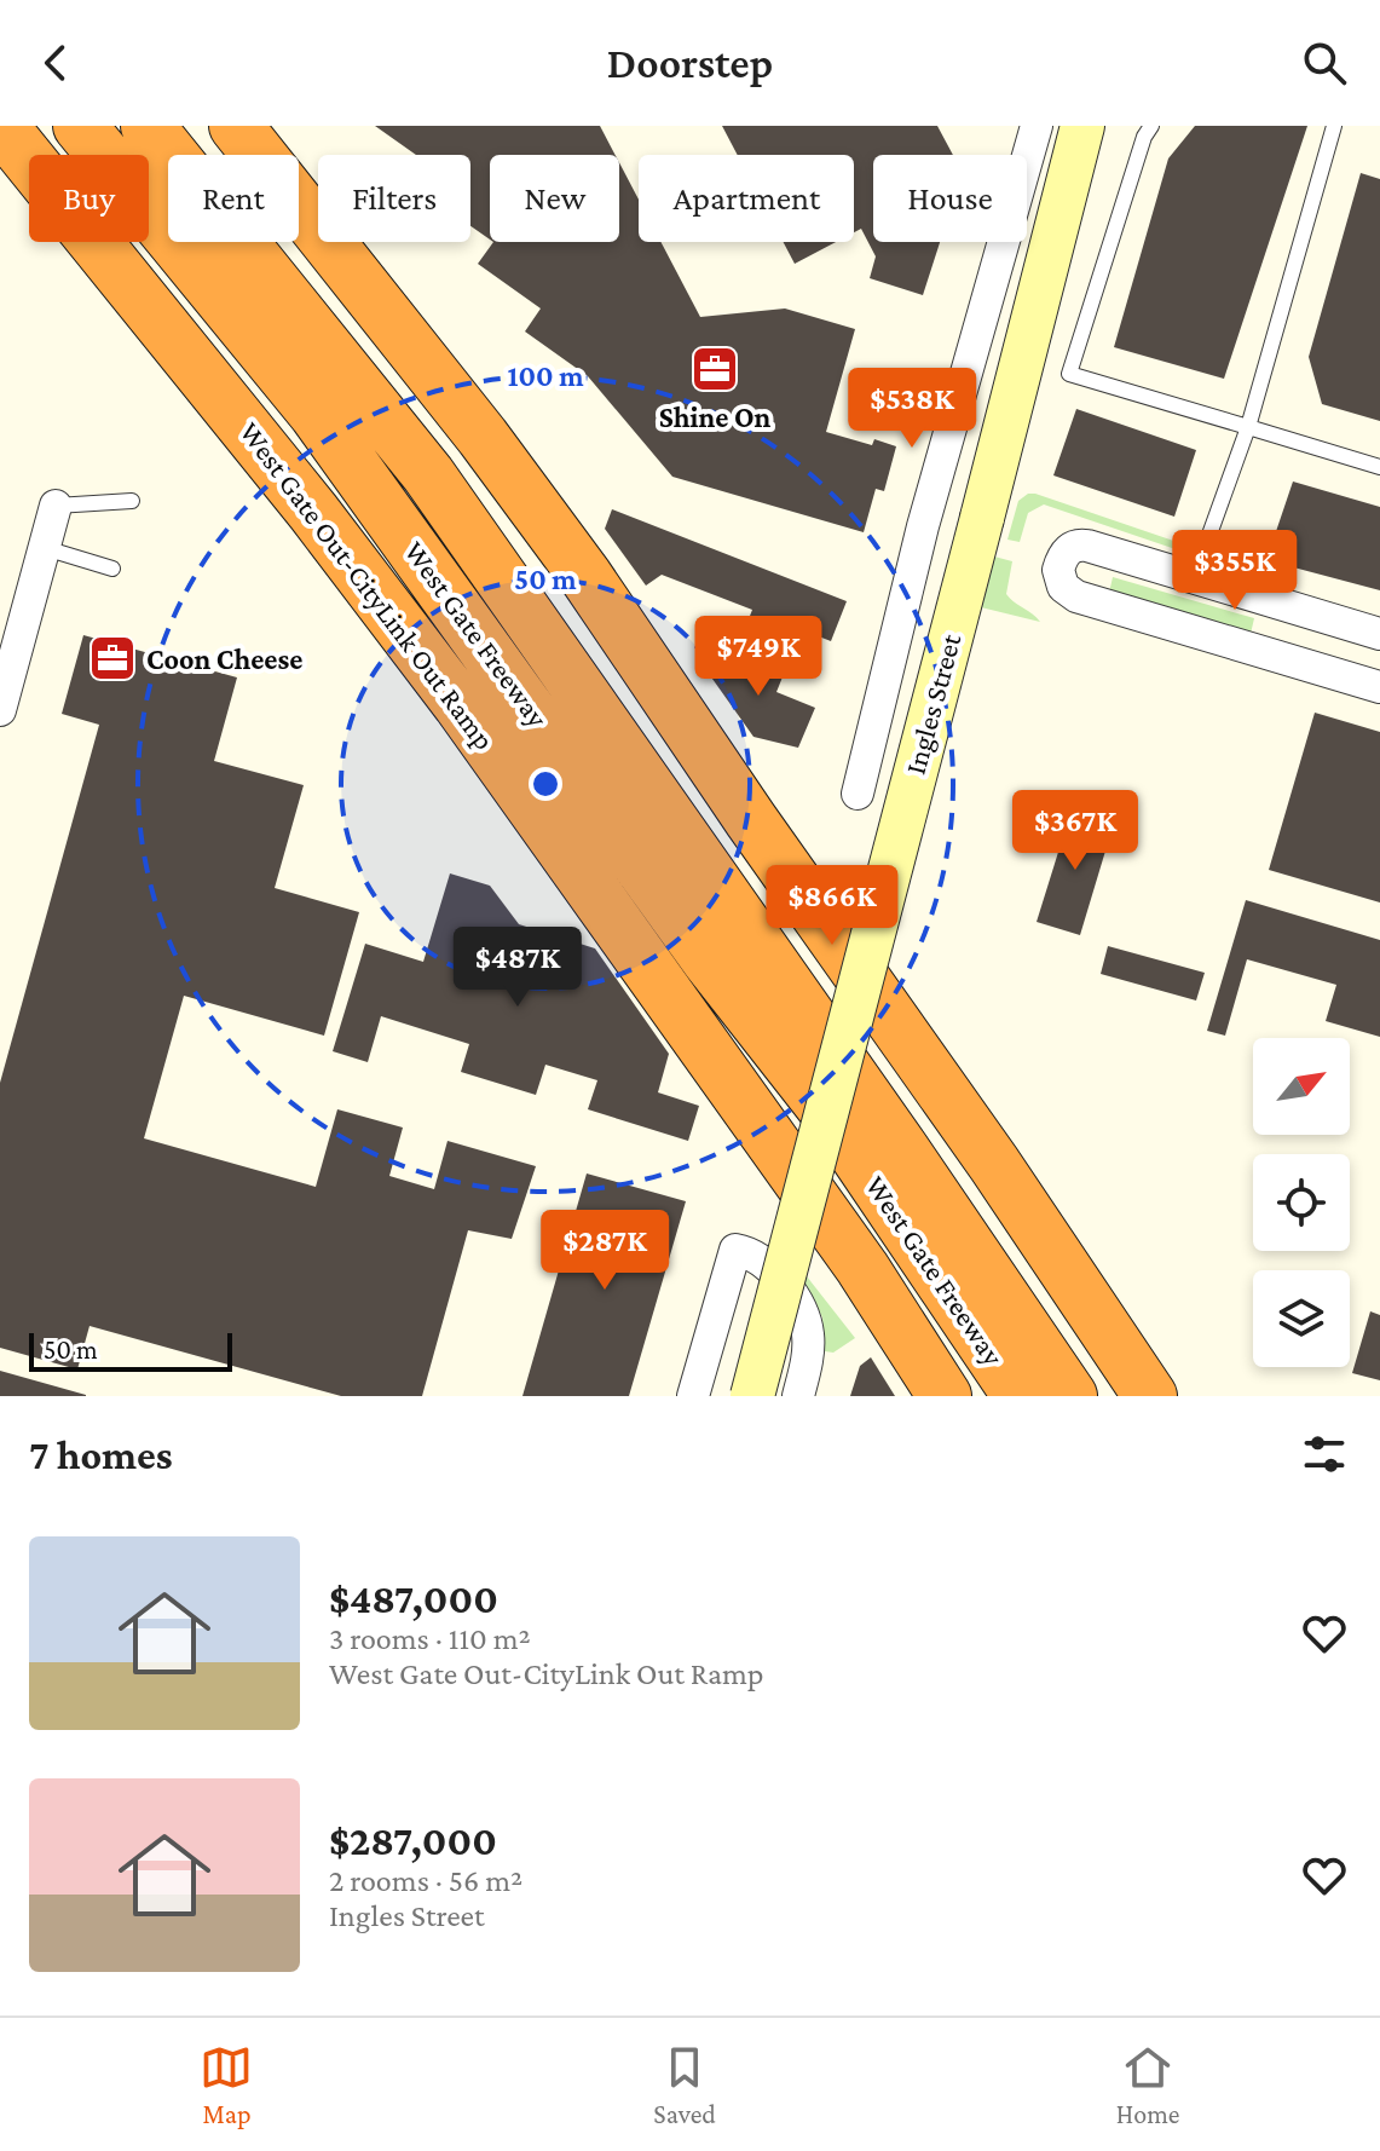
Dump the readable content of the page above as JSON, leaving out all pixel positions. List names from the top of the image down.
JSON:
{
  "streets": {
    "highway": ["West Gate Out-CityLink Out Ramp", "West Gate Freeway"],
    "street": ["Ingles Street"]
  },
  "places": {
    "office": ["Shine On", "Coon Cheese"]
  },
  "scale_bar": "50 m",
  "north": "top right",
  "page": {
    "header": "Doorstep",
    "chip": [
      "Buy",
      "Rent",
      "Filters",
      "New",
      "Apartment",
      "House"
    ],
    "price": [
      "$538K",
      "$355K",
      "$749K",
      "$367K",
      "$866K",
      "$487K",
      "$287K"
    ],
    "scale": "50 m",
    "heading": "7 homes",
    "list": [
      {
        "name": "$487,000",
        "note": "3 rooms · 110 m² · West Gate Out-CityLink Out Ramp"
      },
      {
        "name": "$287,000",
        "note": "2 rooms · 56 m² · Ingles Street"
      }
    ],
    "tabs": ["Map", "Saved", "Home"]
  },
  "rings": ["100 m", "50 m"]
}
